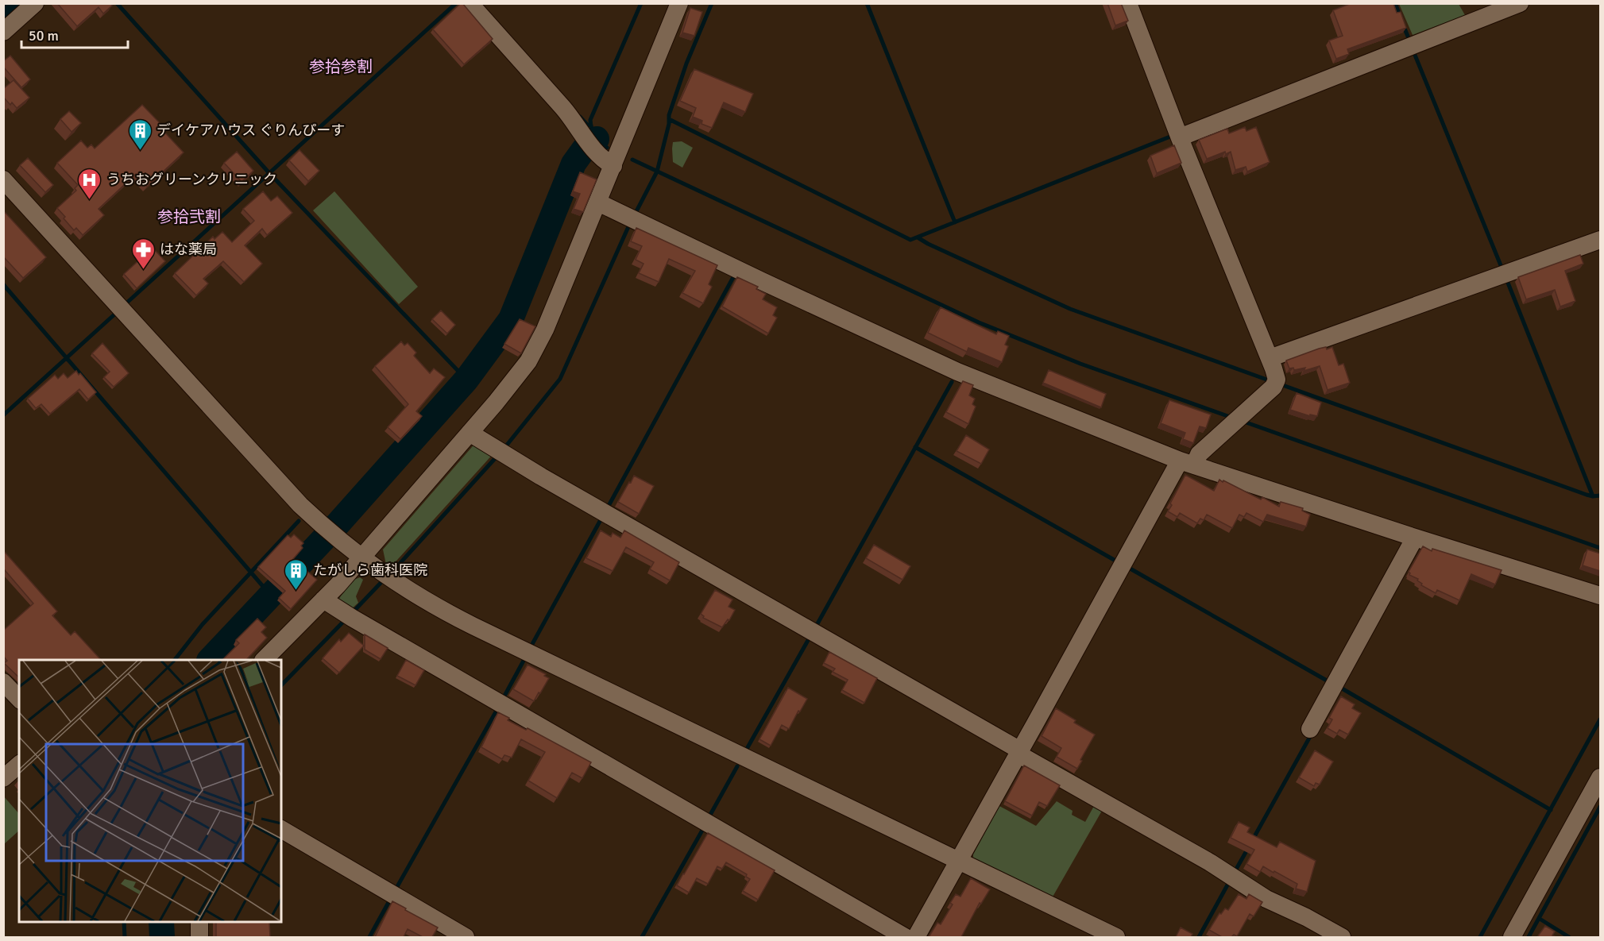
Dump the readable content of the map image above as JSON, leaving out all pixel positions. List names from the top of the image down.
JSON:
{
  "districts": ["参拾参割", "参拾弐割"],
  "places": {
    "building": ["デイケアハウス ぐりんぴーす", "たがしら歯科医院"],
    "hospital": ["うちおグリーンクリニック"],
    "pharmacy": ["はな薬局"]
  },
  "scale_bar": "50 m"
}
